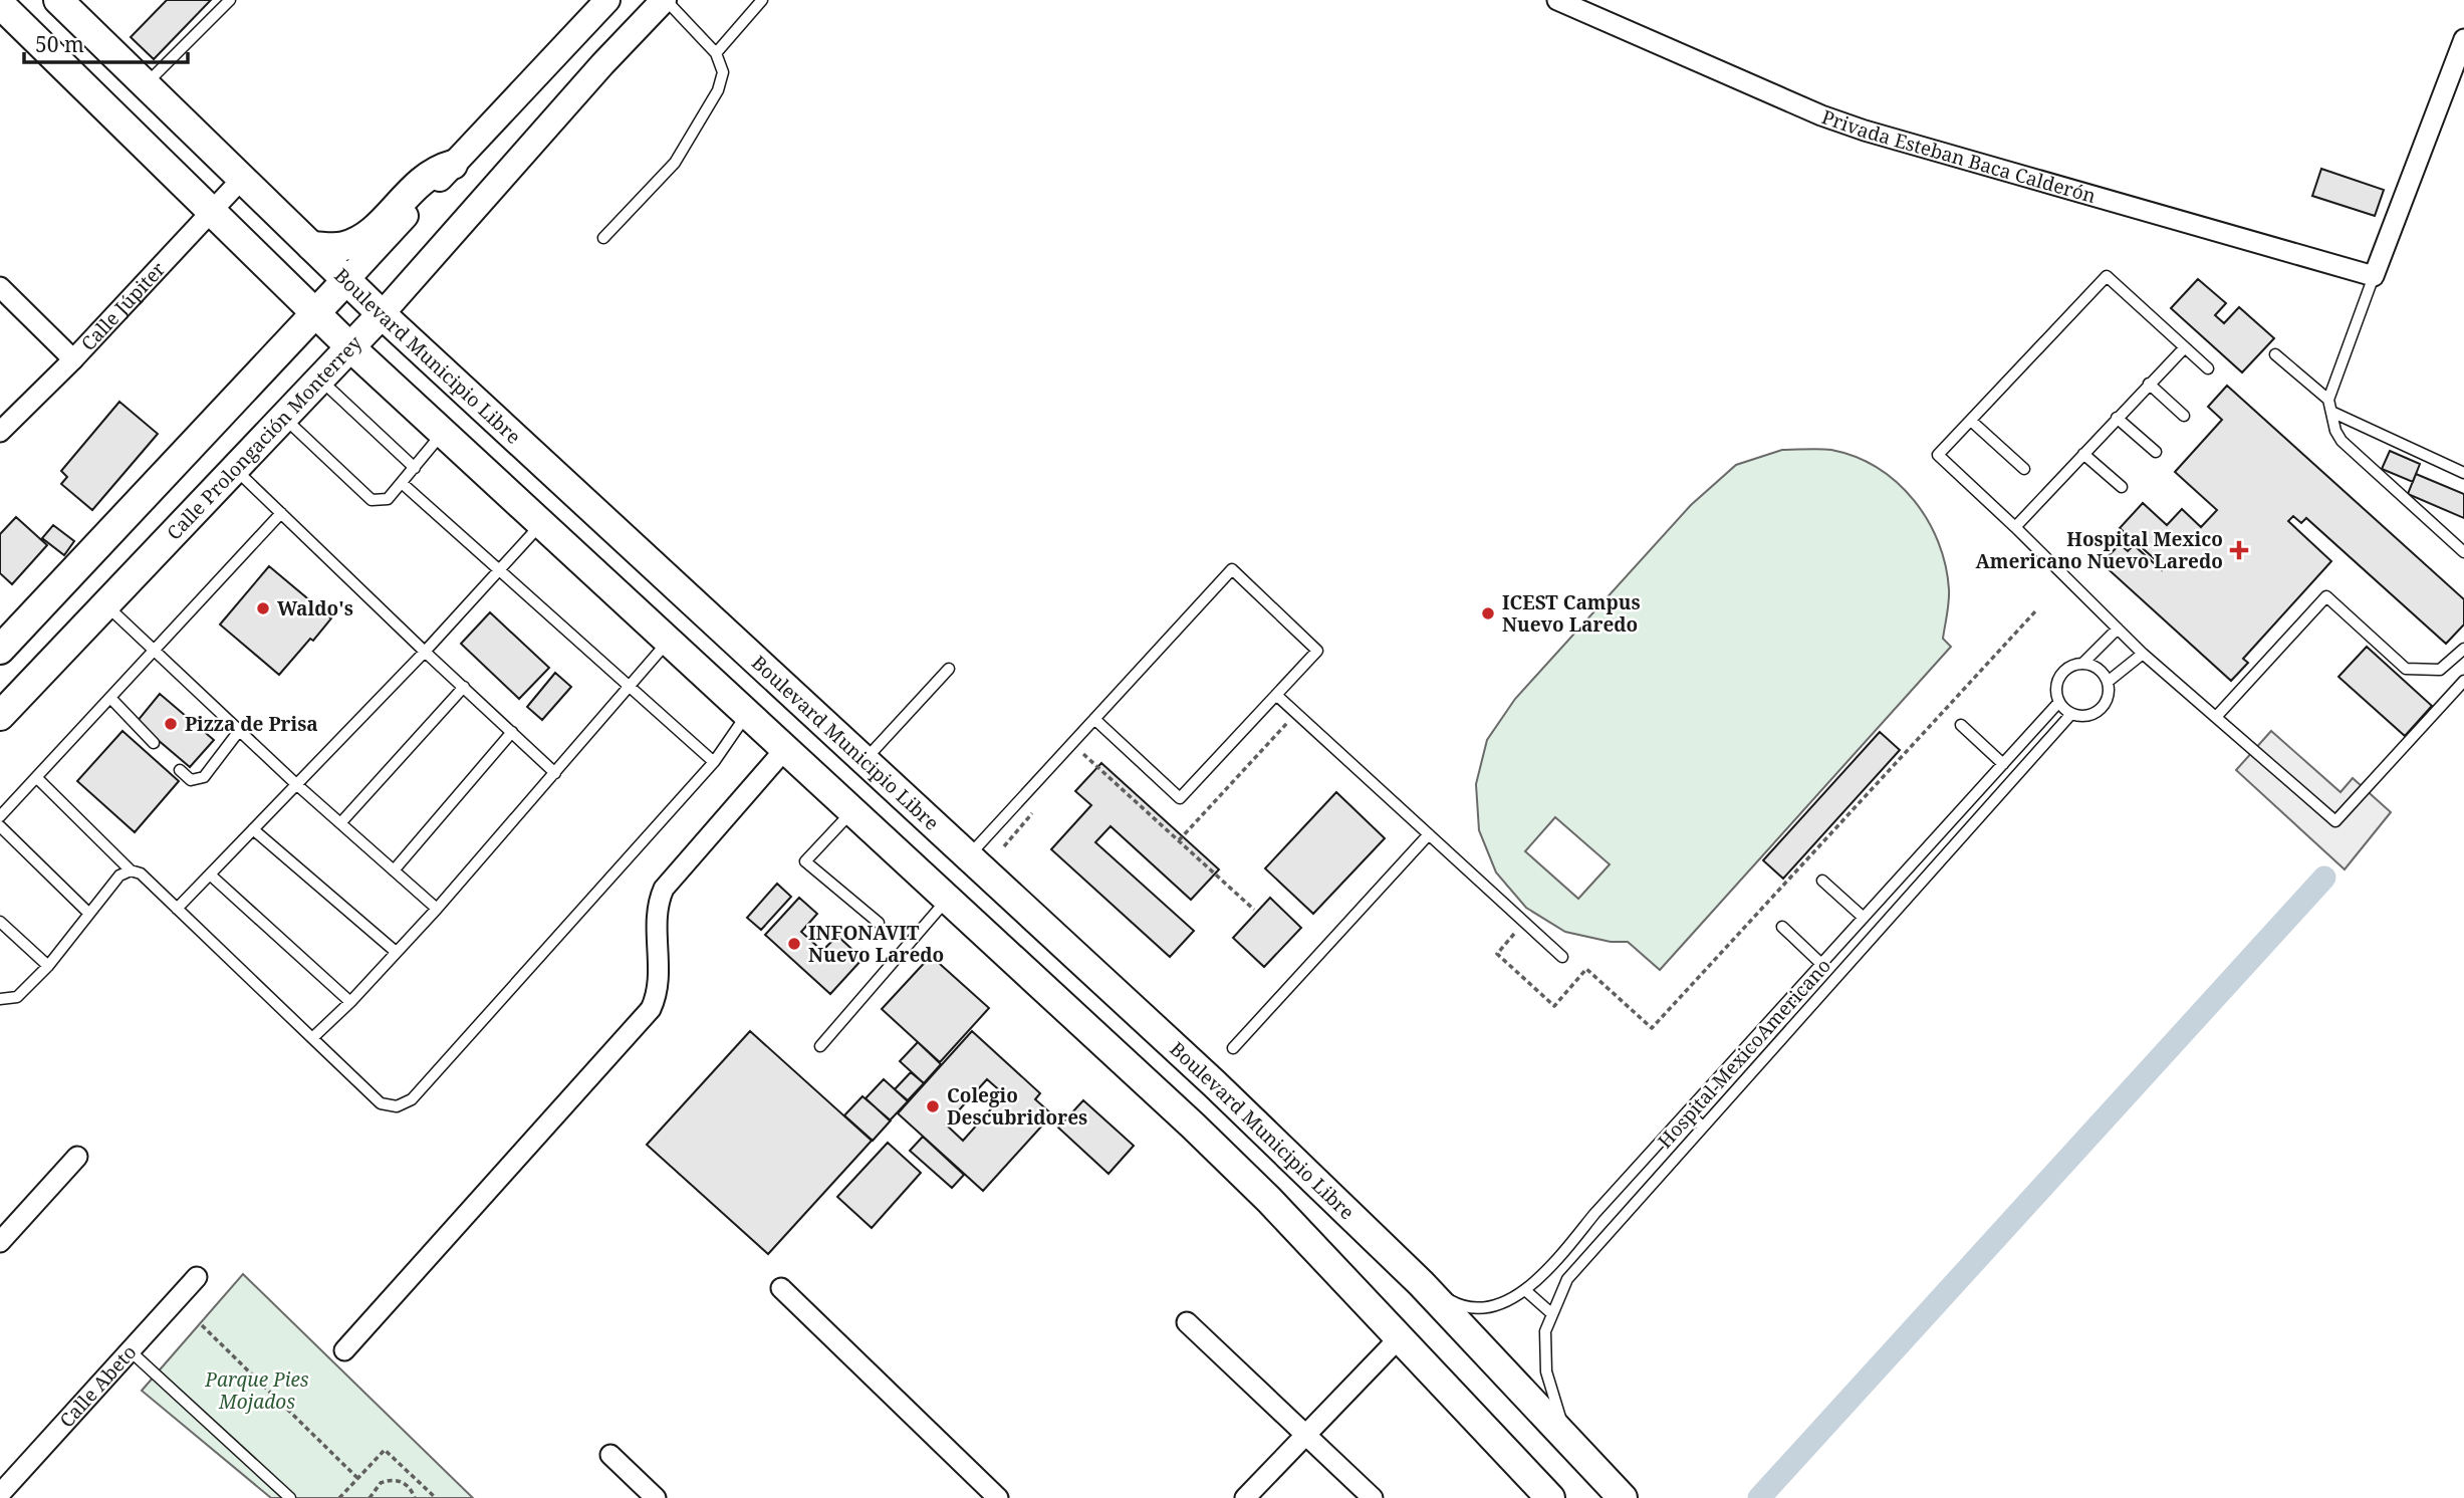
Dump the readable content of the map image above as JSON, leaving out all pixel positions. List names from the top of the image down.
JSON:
{
  "streets": {
    "main road": ["Boulevard Municipio Libre", "Calle Prolongación Monterrey"],
    "street": ["Privada Esteban Baca Calderón", "Calle Júpiter", "Calle Abeto"],
    "lane": ["Hospital MexicoAmericano"]
  },
  "crossings": [
    ["Calle Júpiter", "Boulevard Municipio Libre"],
    ["Boulevard Municipio Libre", "Calle Prolongación Monterrey"],
    ["Boulevard Municipio Libre", "Hospital MexicoAmericano"]
  ],
  "parks": ["Parque Pies Mojados"],
  "places": {
    "health": ["Hospital Mexico Americano Nuevo Laredo"],
    "other": [
      "Waldo's",
      "ICEST Campus Nuevo Laredo",
      "Pizza de Prisa",
      "INFONAVIT Nuevo Laredo",
      "Colegio Descubridores"
    ]
  },
  "scale_bar": "50 m"
}
